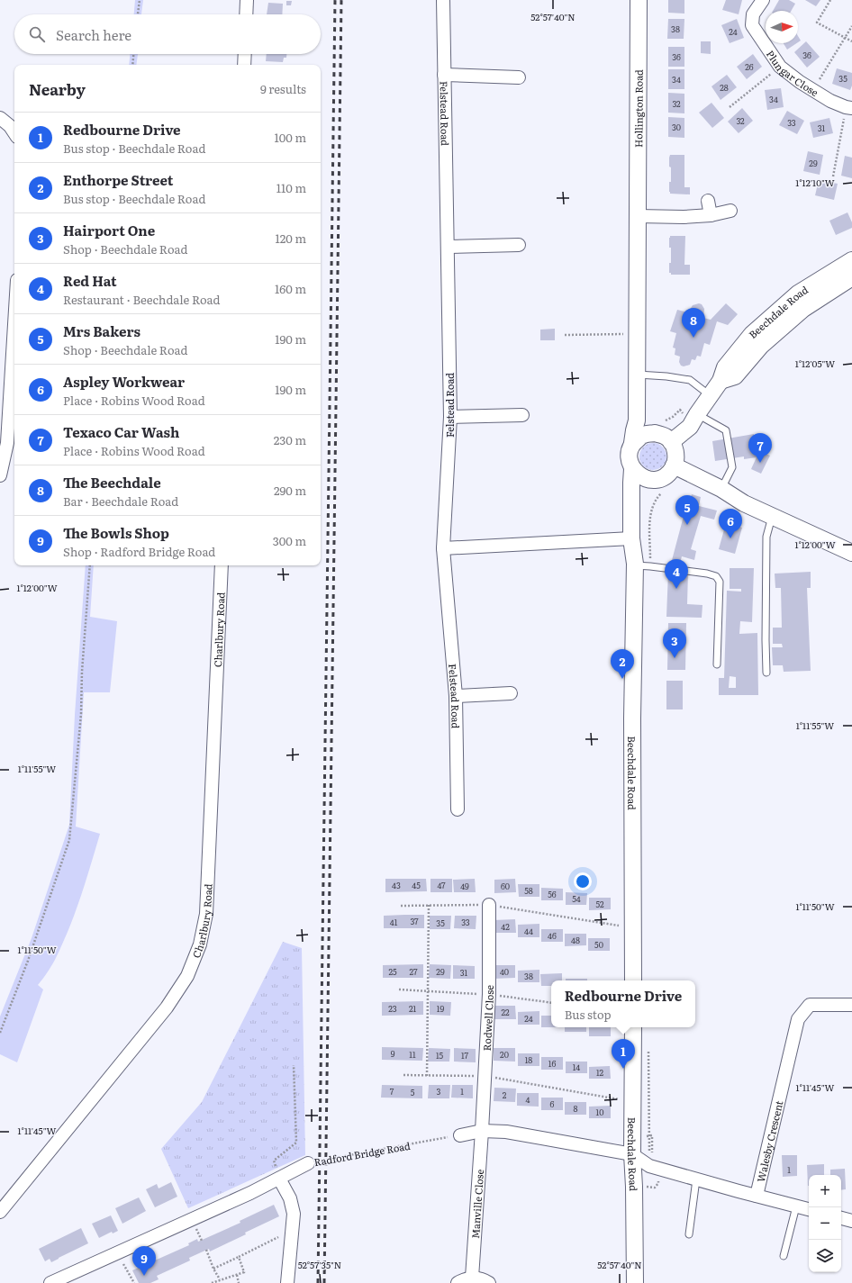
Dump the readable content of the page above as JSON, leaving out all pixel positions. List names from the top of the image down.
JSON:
{
  "streets": {
    "street": [
      "Plungar Close",
      "Hollington Road",
      "Felstead Road",
      "Beechdale Road",
      "Charlbury Road",
      "Rodwell Close",
      "Walesby Crescent",
      "Radford Bridge Road",
      "Manville Close"
    ]
  },
  "crossings": [
    ["Hollington Road", "Beechdale Road"],
    ["Rodwell Close", "Manville Close"]
  ],
  "house_numbers": [
    "38",
    "24",
    "36",
    "36",
    "26",
    "35",
    "34",
    "28",
    "34",
    "32",
    "32",
    "33",
    "30",
    "31",
    "29",
    "43",
    "45",
    "47",
    "49",
    "60",
    "58",
    "56",
    "54",
    "52",
    "37",
    "41",
    "33",
    "35",
    "42",
    "44",
    "46",
    "48",
    "50",
    "25",
    "27",
    "29",
    "40",
    "31",
    "38",
    "23",
    "21",
    "19",
    "22",
    "24",
    "9",
    "11",
    "20",
    "15",
    "17",
    "18",
    "16",
    "14",
    "12",
    "7",
    "3",
    "1",
    "5",
    "2",
    "4",
    "6",
    "8",
    "10",
    "1"
  ],
  "north": "right",
  "page": {
    "search": "Search here",
    "heading": ["Nearby", "9 results"],
    "list": [
      {
        "mark": "1",
        "name": "Redbourne Drive",
        "note": "Bus stop · Beechdale Road",
        "value": "100 m"
      },
      {
        "mark": "2",
        "name": "Enthorpe Street",
        "note": "Bus stop · Beechdale Road",
        "value": "110 m"
      },
      {
        "mark": "3",
        "name": "Hairport One",
        "note": "Shop · Beechdale Road",
        "value": "120 m"
      },
      {
        "mark": "4",
        "name": "Red Hat",
        "note": "Restaurant · Beechdale Road",
        "value": "160 m"
      },
      {
        "mark": "5",
        "name": "Mrs Bakers",
        "note": "Shop · Beechdale Road",
        "value": "190 m"
      },
      {
        "mark": "6",
        "name": "Aspley Workwear",
        "note": "Place · Robins Wood Road",
        "value": "190 m"
      },
      {
        "mark": "7",
        "name": "Texaco Car Wash",
        "note": "Place · Robins Wood Road",
        "value": "230 m"
      },
      {
        "mark": "8",
        "name": "The Beechdale",
        "note": "Bar · Beechdale Road",
        "value": "290 m"
      },
      {
        "mark": "9",
        "name": "The Bowls Shop",
        "note": "Shop · Radford Bridge Road",
        "value": "300 m"
      }
    ],
    "pins": [
      "8",
      "7",
      "5",
      "6",
      "4",
      "3",
      "2",
      "1",
      "9"
    ],
    "popup": ["Redbourne Drive", "Bus stop"],
    "map_buttons": ["+", "−"]
  },
  "coordinates": [
    "52°57'40\"N",
    "1°12'10\"W",
    "1°12'05\"W",
    "1°12'00\"W",
    "1°11'55\"W",
    "1°11'50\"W",
    "1°11'45\"W",
    "52°57'35\"N"
  ]
}
